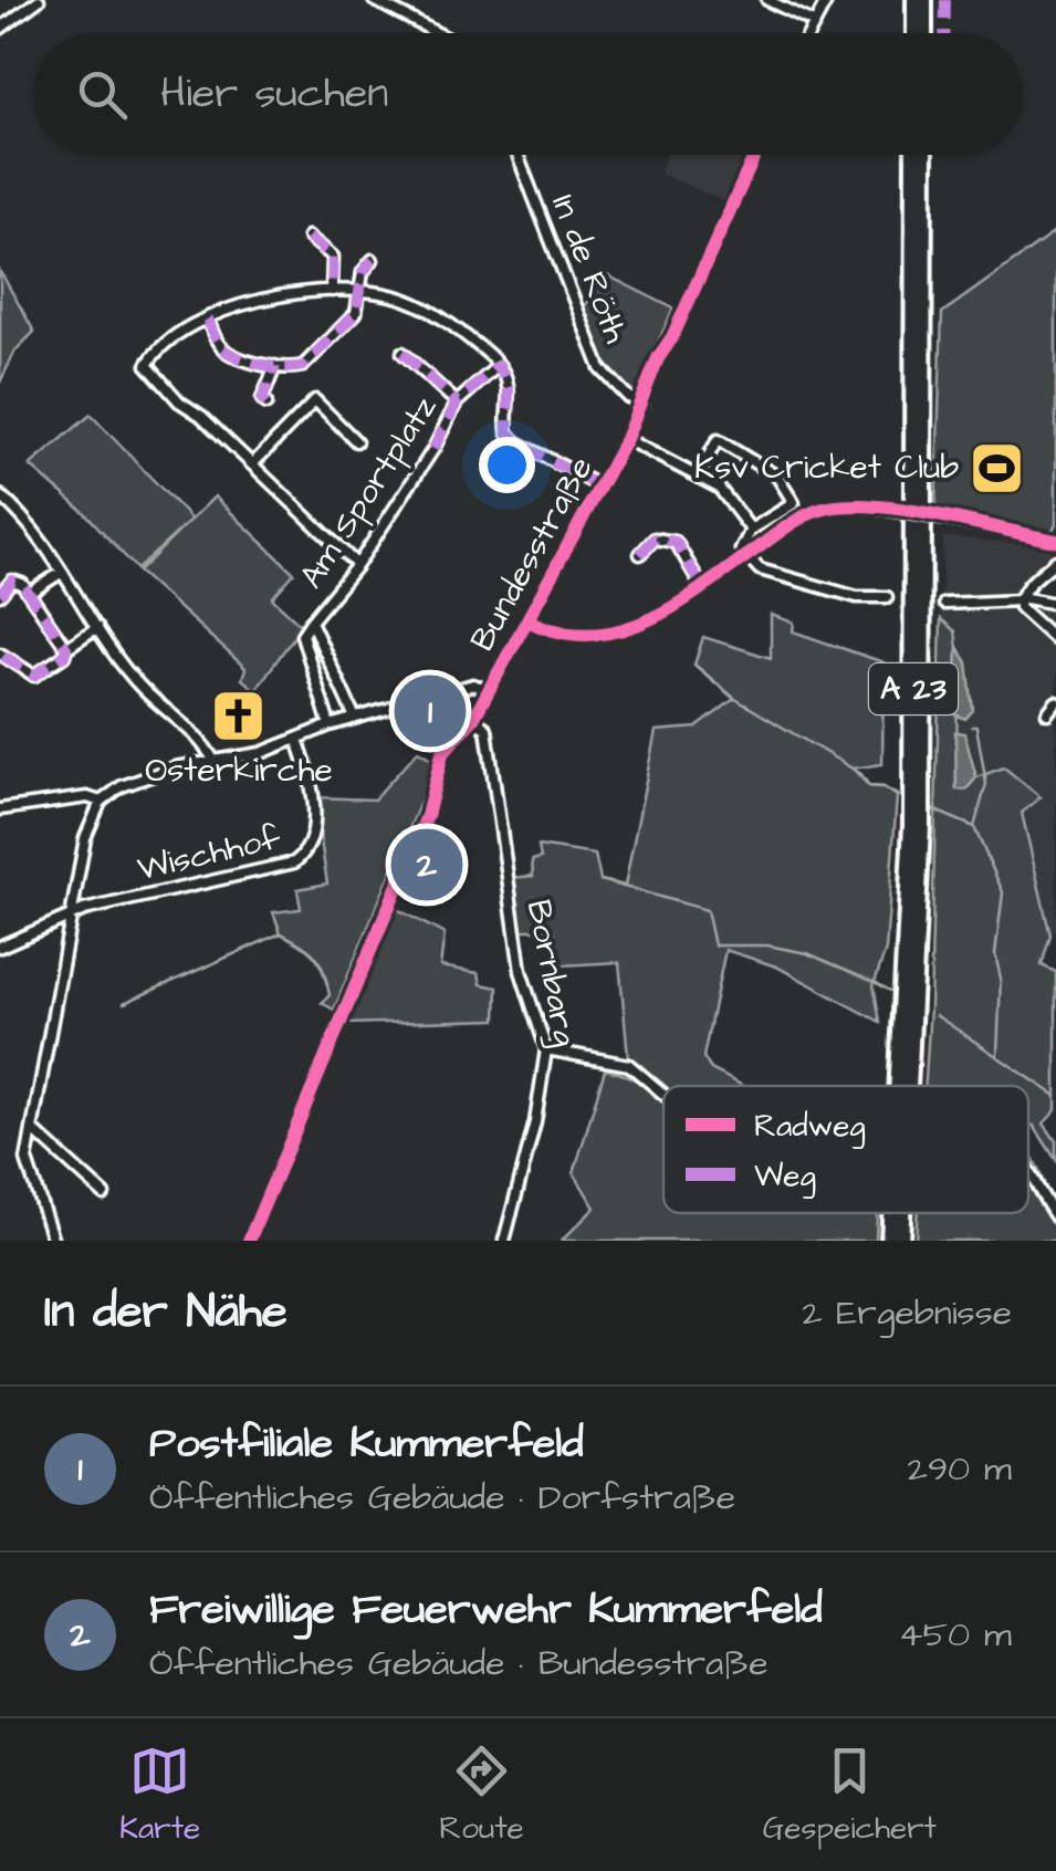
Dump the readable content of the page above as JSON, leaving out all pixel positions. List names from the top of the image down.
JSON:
{
  "streets": {
    "highway": ["A 23"],
    "street": [
      "In de Röth",
      "Am Sportplatz",
      "Bundesstraße",
      "Wischhof",
      "Bornbarg"
    ]
  },
  "crossings": [
    ["In de Röth", "Bundesstraße"],
    ["Bundesstraße", "Bornbarg"]
  ],
  "places": {
    "sports": ["Ksv Cricket Club"],
    "church": ["Osterkirche"]
  },
  "legend": ["Radweg", "Weg"],
  "page": {
    "search": "Hier suchen",
    "pins": ["1", "2"],
    "heading": ["In der Nähe", "2 Ergebnisse"],
    "list": [
      {
        "mark": "1",
        "name": "Postfiliale Kummerfeld",
        "note": "Öffentliches Gebäude · Dorfstraße",
        "value": "290 m"
      },
      {
        "mark": "2",
        "name": "Freiwillige Feuerwehr Kummerfeld",
        "note": "Öffentliches Gebäude · Bundesstraße",
        "value": "450 m"
      }
    ],
    "nav": ["Karte", "Route", "Gespeichert"]
  }
}
